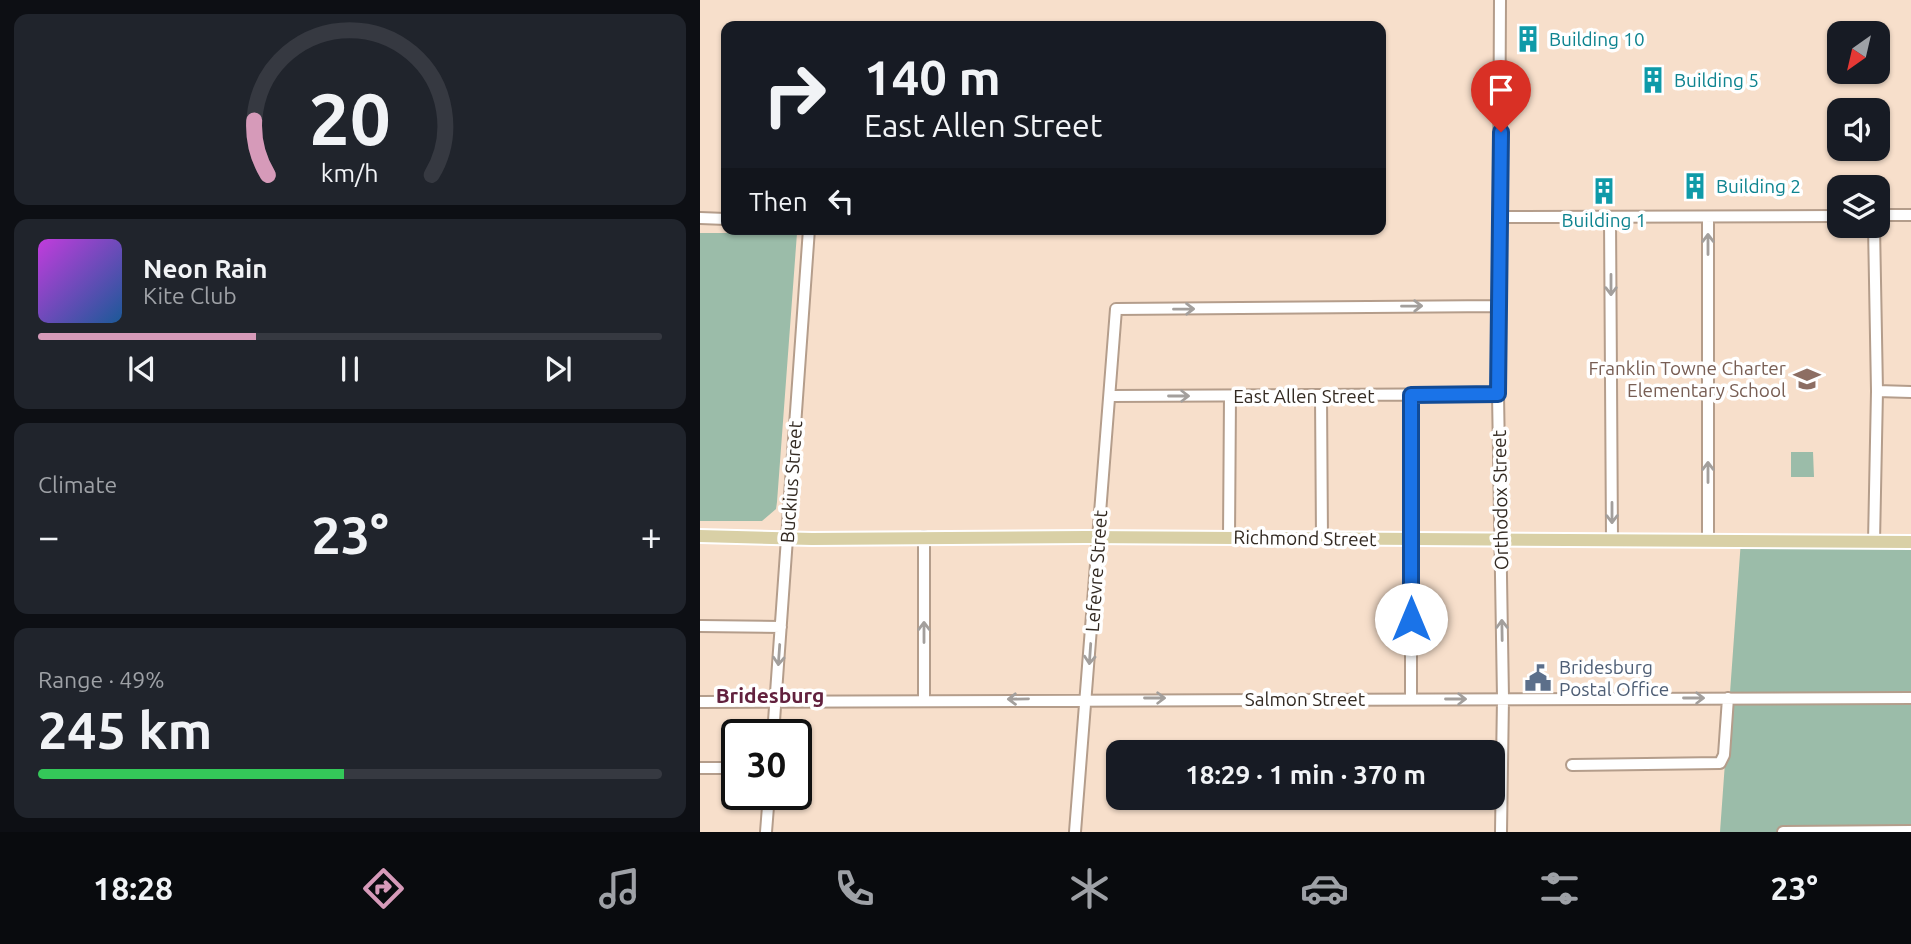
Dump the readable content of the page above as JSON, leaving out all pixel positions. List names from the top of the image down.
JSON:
{
  "streets": {
    "main road": ["Richmond Street"],
    "street": [
      "East Allen Street",
      "Buckius Street",
      "Orthodox Street",
      "Lefevre Street",
      "Salmon Street"
    ]
  },
  "crossings": [
    ["East Allen Street", "Orthodox Street"],
    ["East Allen Street", "Lefevre Street"],
    ["Buckius Street", "Richmond Street"],
    ["Buckius Street", "Salmon Street"],
    ["Orthodox Street", "Richmond Street"],
    ["Orthodox Street", "Lefevre Street"],
    ["Orthodox Street", "Salmon Street"],
    ["Richmond Street", "Lefevre Street"],
    ["Lefevre Street", "Salmon Street"]
  ],
  "districts": ["Bridesburg"],
  "places": {
    "building": [
      "Building 10",
      "Building 5",
      "Building 2",
      "Building 1"
    ],
    "school or university": ["Franklin Towne Charter Elementary School"],
    "public building": ["Bridesburg Postal Office"]
  },
  "north": "bottom left",
  "page": {
    "turn": ["140 m", "East Allen Street"],
    "then": "Then",
    "song": ["Neon Rain", "Kite Club"],
    "tile": [
      "Climate",
      ["Range · 49%", "245 km"]
    ],
    "heat": ["−", "23°", "+"],
    "limit": "30",
    "trip": "18:29 · 1 min · 370 m",
    "tabs": ["18:28", "23°"],
    "gauge": ["20", "km/h"]
  }
}
